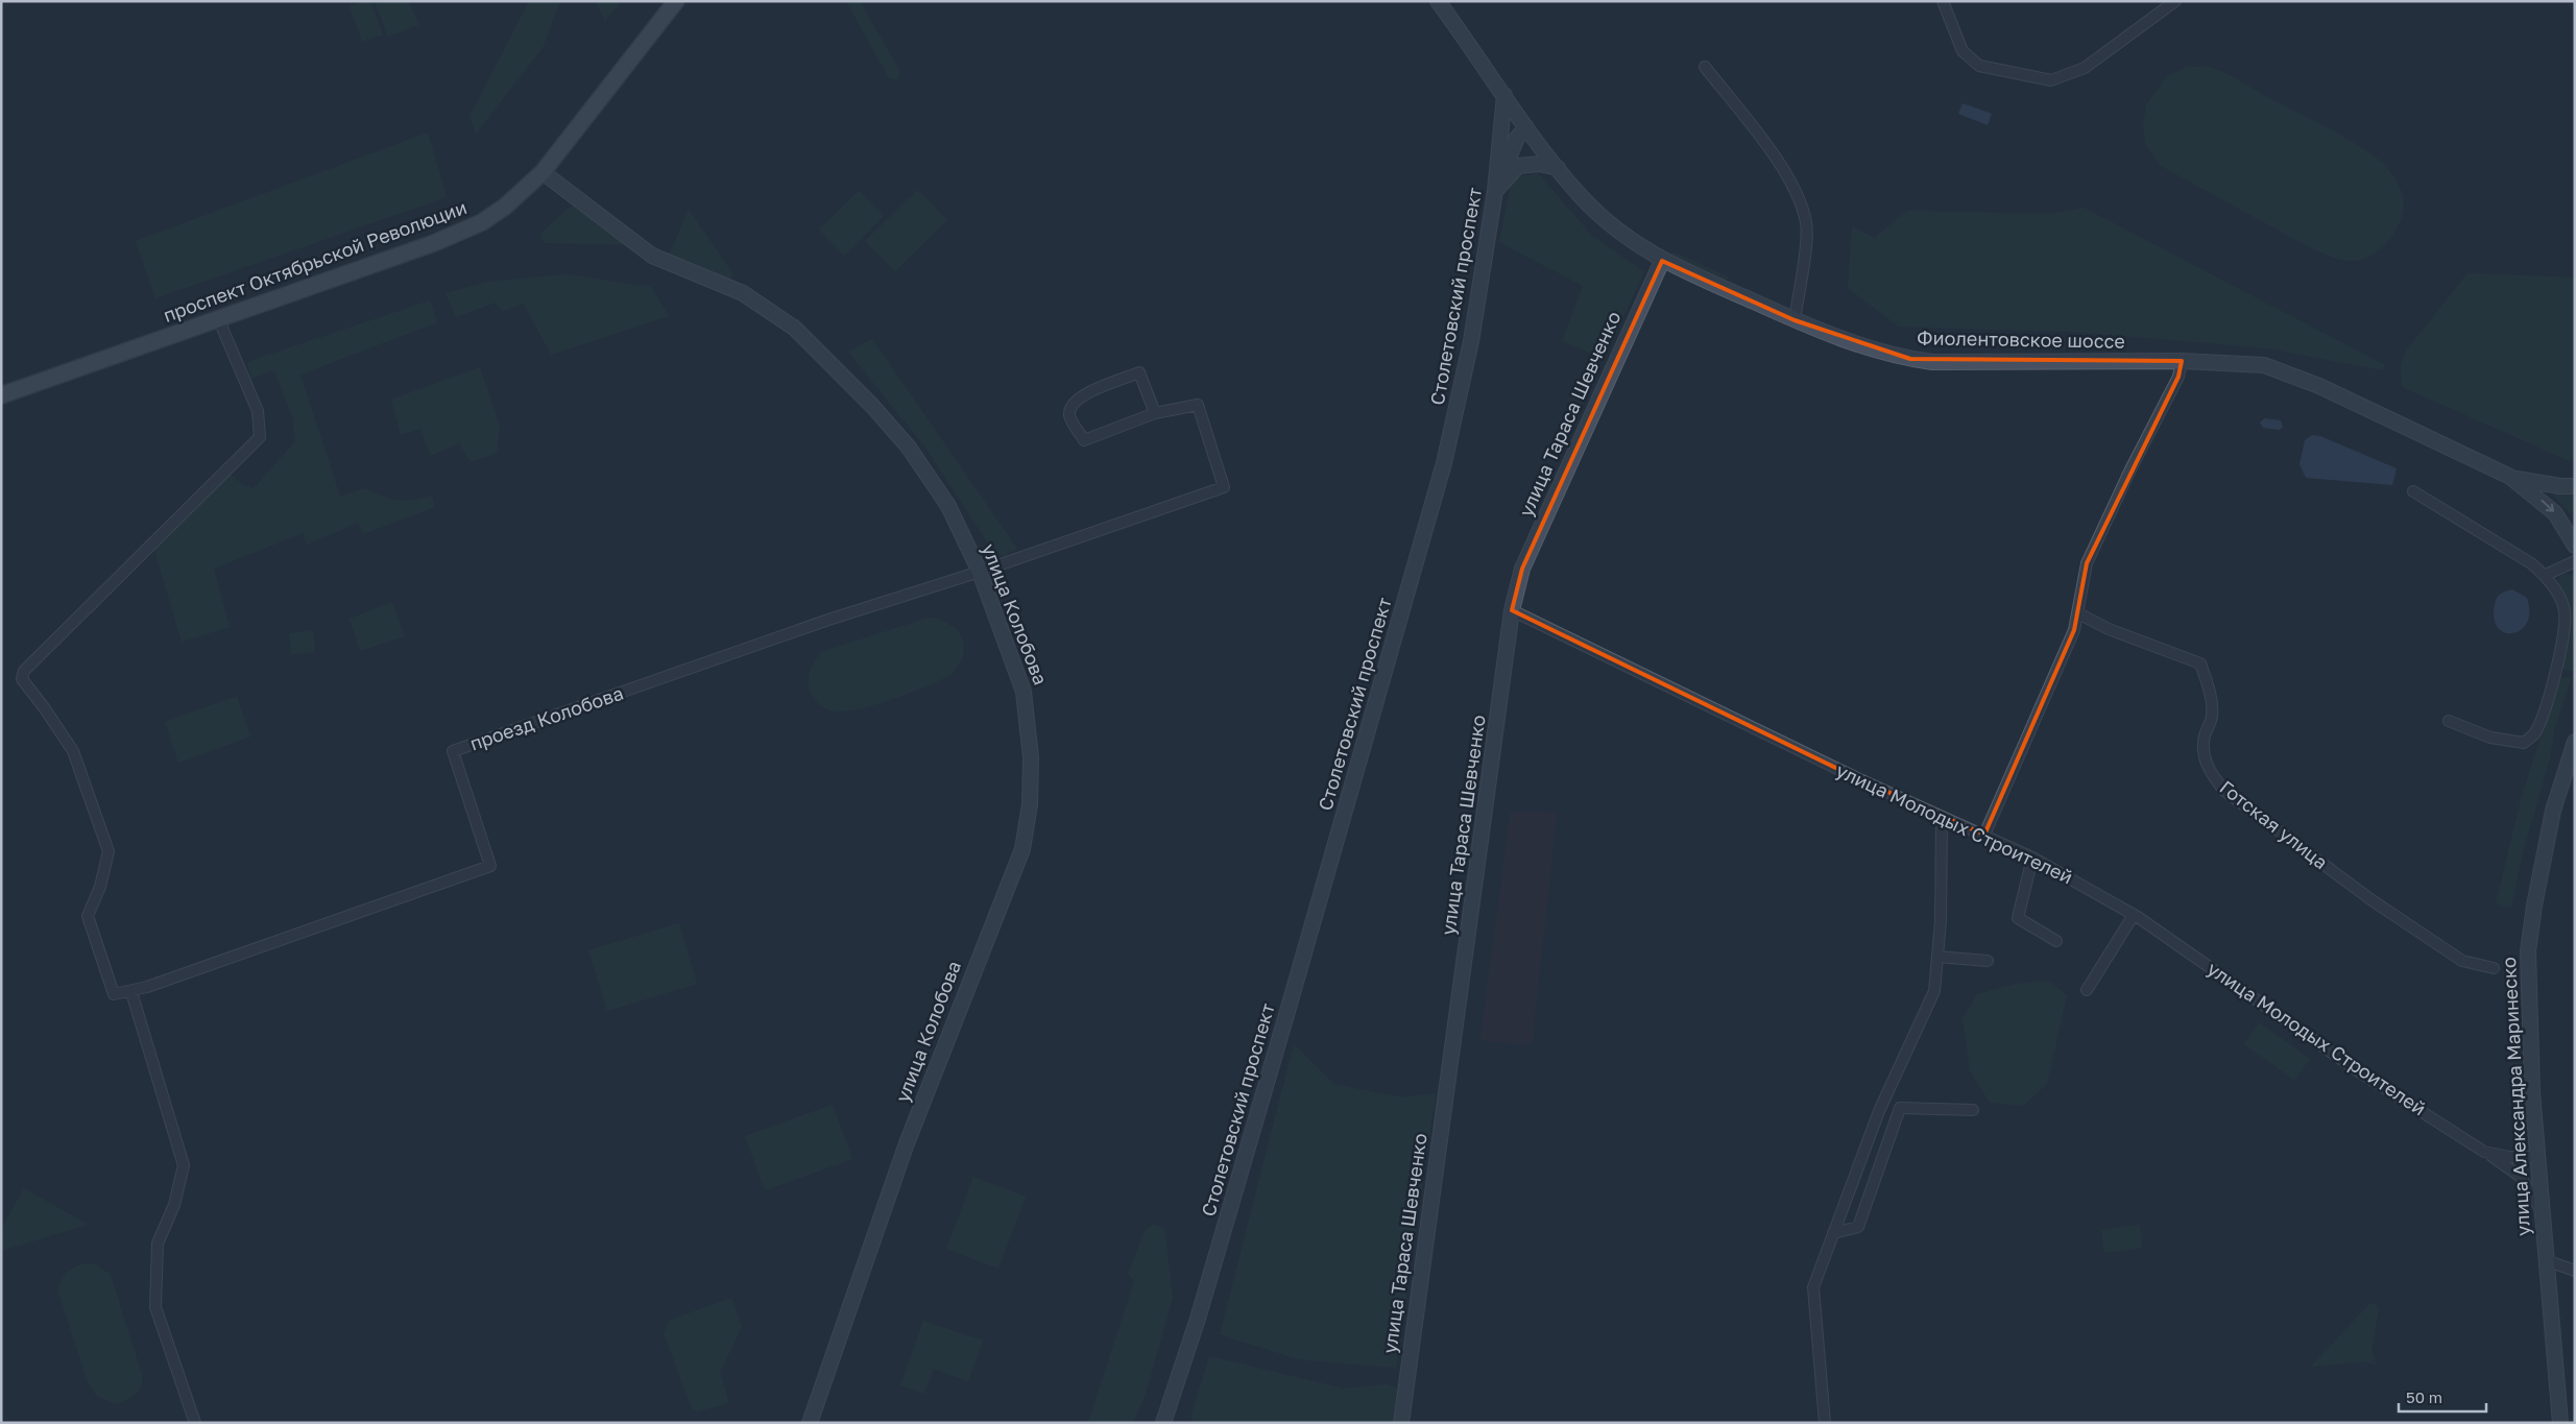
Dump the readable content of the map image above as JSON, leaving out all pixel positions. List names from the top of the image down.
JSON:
{
  "streets": {
    "main road": [
      "проспект Октябрьской Революции",
      "Столетовский проспект",
      "Фиолентовское шоссе",
      "улица Тараса Шевченко",
      "улица Колобова",
      "улица Александра Маринеско"
    ],
    "street": ["проезд Колобова", "улица Молодых Строителей", "Готская улица"]
  },
  "crossings": [
    ["проспект Октябрьской Революции", "улица Колобова"],
    ["Столетовский проспект", "Фиолентовское шоссе"],
    ["Фиолентовское шоссе", "улица Тараса Шевченко"],
    ["улица Тараса Шевченко", "улица Молодых Строителей"],
    ["улица Колобова", "проезд Колобова"],
    ["улица Молодых Строителей", "улица Александра Маринеско"]
  ],
  "scale_bar": "50 m"
}
